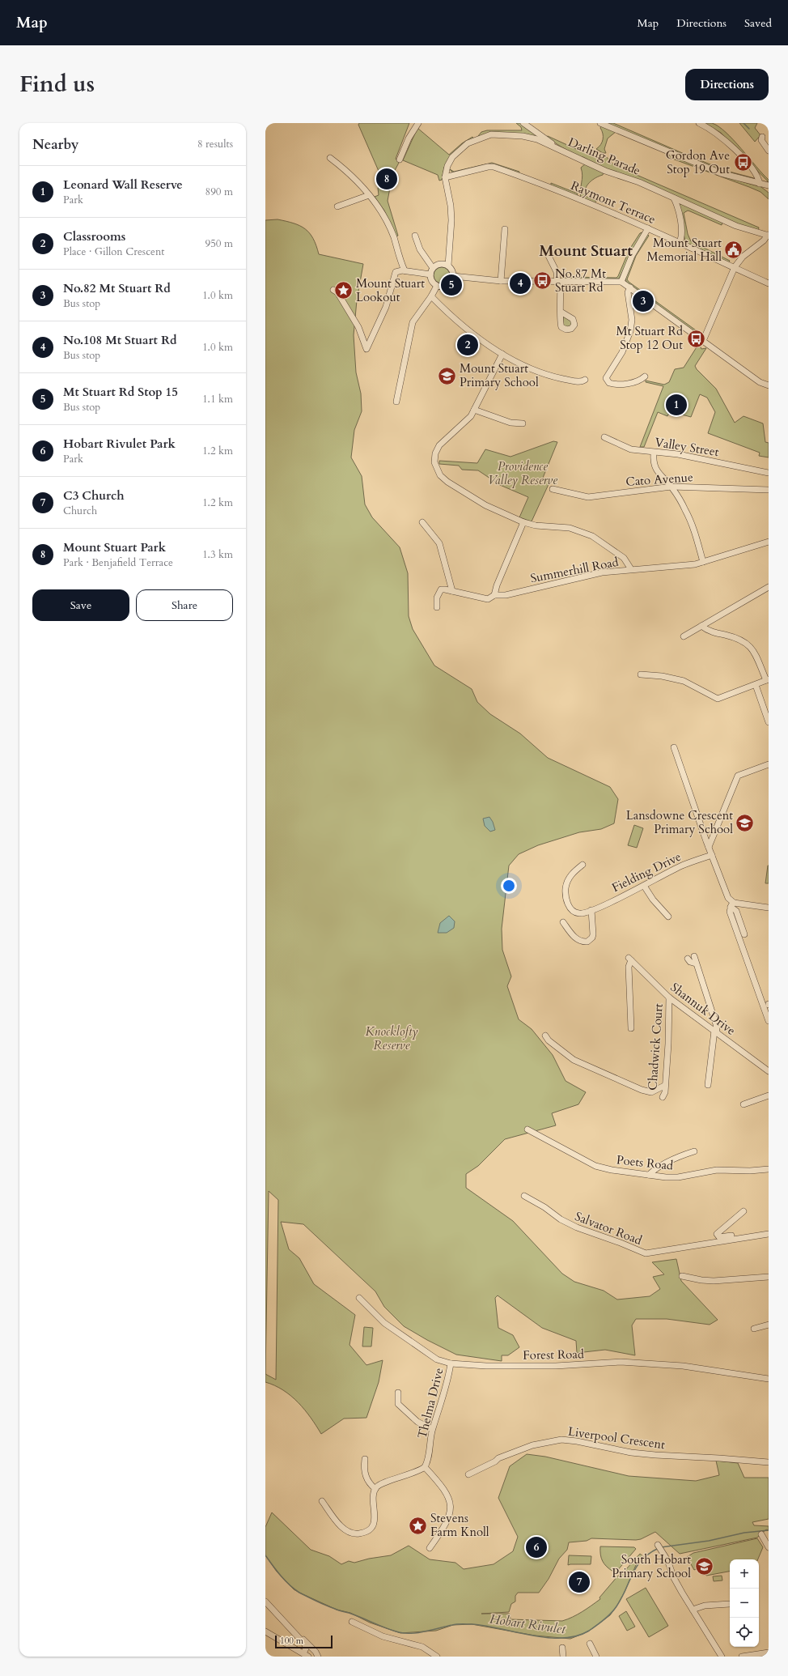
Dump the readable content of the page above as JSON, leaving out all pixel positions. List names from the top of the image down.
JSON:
{
  "streets": {
    "street": [
      "Darling Parade",
      "Raymont Terrace",
      "Valley Street",
      "Cato Avenue",
      "Summerhill Road",
      "Fielding Drive",
      "Shannuk Drive",
      "Chadwick Court",
      "Poets Road",
      "Salvator Road",
      "Forest Road",
      "Thelma Drive",
      "Liverpool Crescent"
    ]
  },
  "crossings": [
    ["Darling Parade", "Raymont Terrace"],
    ["Shannuk Drive", "Chadwick Court"],
    ["Forest Road", "Thelma Drive"]
  ],
  "districts": ["Mount Stuart"],
  "water": ["Hobart Rivulet"],
  "parks": ["Providence Valley Reserve", "Knocklofty Reserve"],
  "places": {
    "bus stop": ["Gordon Ave Stop 19 Out", "No.87 Mt Stuart Rd", "Mt Stuart Rd Stop 12 Out"],
    "public building": ["Mount Stuart Memorial Hall"],
    "place": ["Mount Stuart Lookout", "Stevens Farm Knoll"],
    "school or university": ["Mount Stuart Primary School", "Lansdowne Crescent Primary School", "South Hobart Primary School"]
  },
  "scale_bar": "100 m",
  "page": {
    "header": "Map",
    "nav": ["Map", "Directions", "Saved"],
    "title": "Find us",
    "buttons": [
      "Directions",
      ["Save", "Share"]
    ],
    "heading": ["Nearby", "8 results"],
    "list": [
      {
        "mark": "1",
        "name": "Leonard Wall Reserve",
        "note": "Park",
        "value": "890 m"
      },
      {
        "mark": "2",
        "name": "Classrooms",
        "note": "Place · Gillon Crescent",
        "value": "950 m"
      },
      {
        "mark": "3",
        "name": "No.82 Mt Stuart Rd",
        "note": "Bus stop",
        "value": "1.0 km"
      },
      {
        "mark": "4",
        "name": "No.108 Mt Stuart Rd",
        "note": "Bus stop",
        "value": "1.0 km"
      },
      {
        "mark": "5",
        "name": "Mt Stuart Rd Stop 15",
        "note": "Bus stop",
        "value": "1.1 km"
      },
      {
        "mark": "6",
        "name": "Hobart Rivulet Park",
        "note": "Park",
        "value": "1.2 km"
      },
      {
        "mark": "7",
        "name": "C3 Church",
        "note": "Church",
        "value": "1.2 km"
      },
      {
        "mark": "8",
        "name": "Mount Stuart Park",
        "note": "Park · Benjafield Terrace",
        "value": "1.3 km"
      }
    ],
    "pins": [
      "8",
      "4",
      "5",
      "3",
      "2",
      "1",
      "6",
      "7"
    ],
    "map_buttons": ["+", "−"],
    "scale": "100 m"
  }
}
